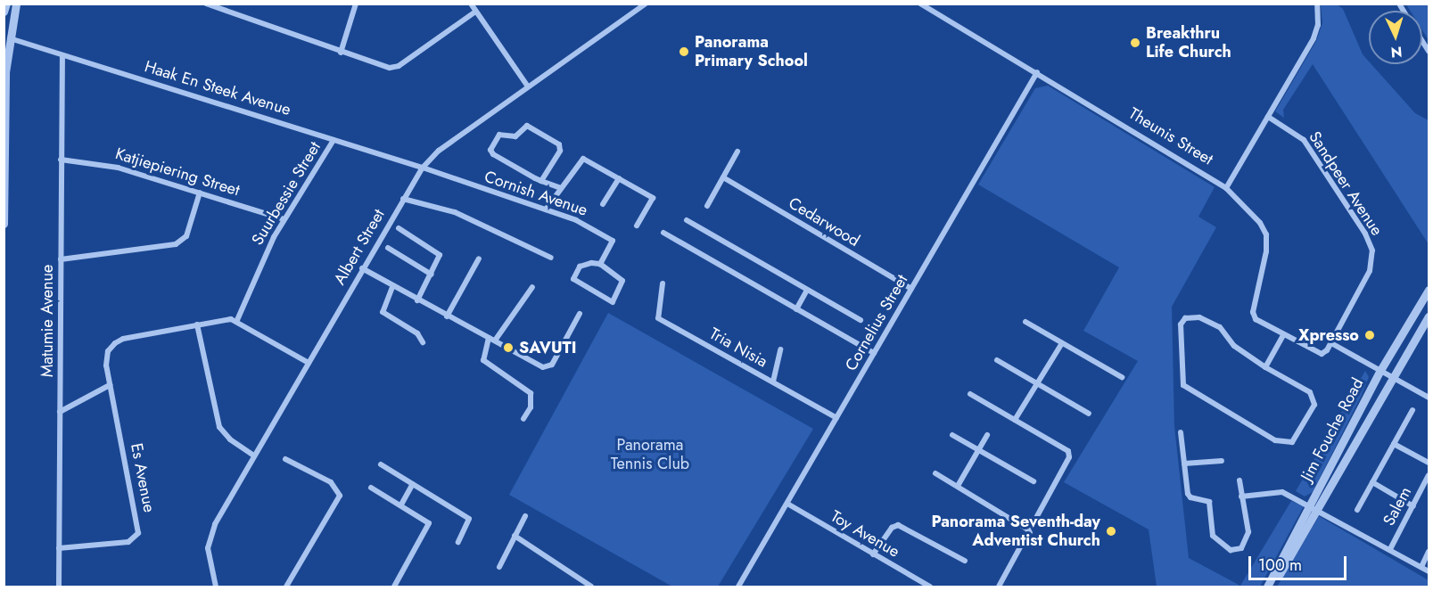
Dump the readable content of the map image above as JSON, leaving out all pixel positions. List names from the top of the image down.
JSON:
{
  "streets": {
    "street": [
      "Haak En Steek Avenue",
      "Theunis Street",
      "Katjiepiering Street",
      "Sandpeer Avenue",
      "Suurbessie Street",
      "Cornish Avenue",
      "Cedarwood",
      "Albert Street",
      "Matumie Avenue",
      "Cornelius Street",
      "Tria Nisia",
      "Jim Fouche Road",
      "Es Avenue",
      "Salem",
      "Toy Avenue"
    ]
  },
  "crossings": [
    ["Haak En Steek Avenue", "Suurbessie Street"],
    ["Haak En Steek Avenue", "Cornish Avenue"],
    ["Haak En Steek Avenue", "Albert Street"],
    ["Haak En Steek Avenue", "Matumie Avenue"],
    ["Theunis Street", "Cornelius Street"],
    ["Katjiepiering Street", "Suurbessie Street"],
    ["Katjiepiering Street", "Matumie Avenue"],
    ["Cornish Avenue", "Albert Street"],
    ["Cedarwood", "Cornelius Street"],
    ["Matumie Avenue", "Es Avenue"],
    ["Cornelius Street", "Tria Nisia"],
    ["Cornelius Street", "Toy Avenue"]
  ],
  "parks": ["Panorama Tennis Club"],
  "places": [
    "Breakthru Life Church",
    "Panorama Primary School",
    "Xpresso",
    "SAVUTI",
    "Panorama Seventh-day Adventist Church"
  ],
  "scale_bar": "100 m",
  "north": "bottom"
}
